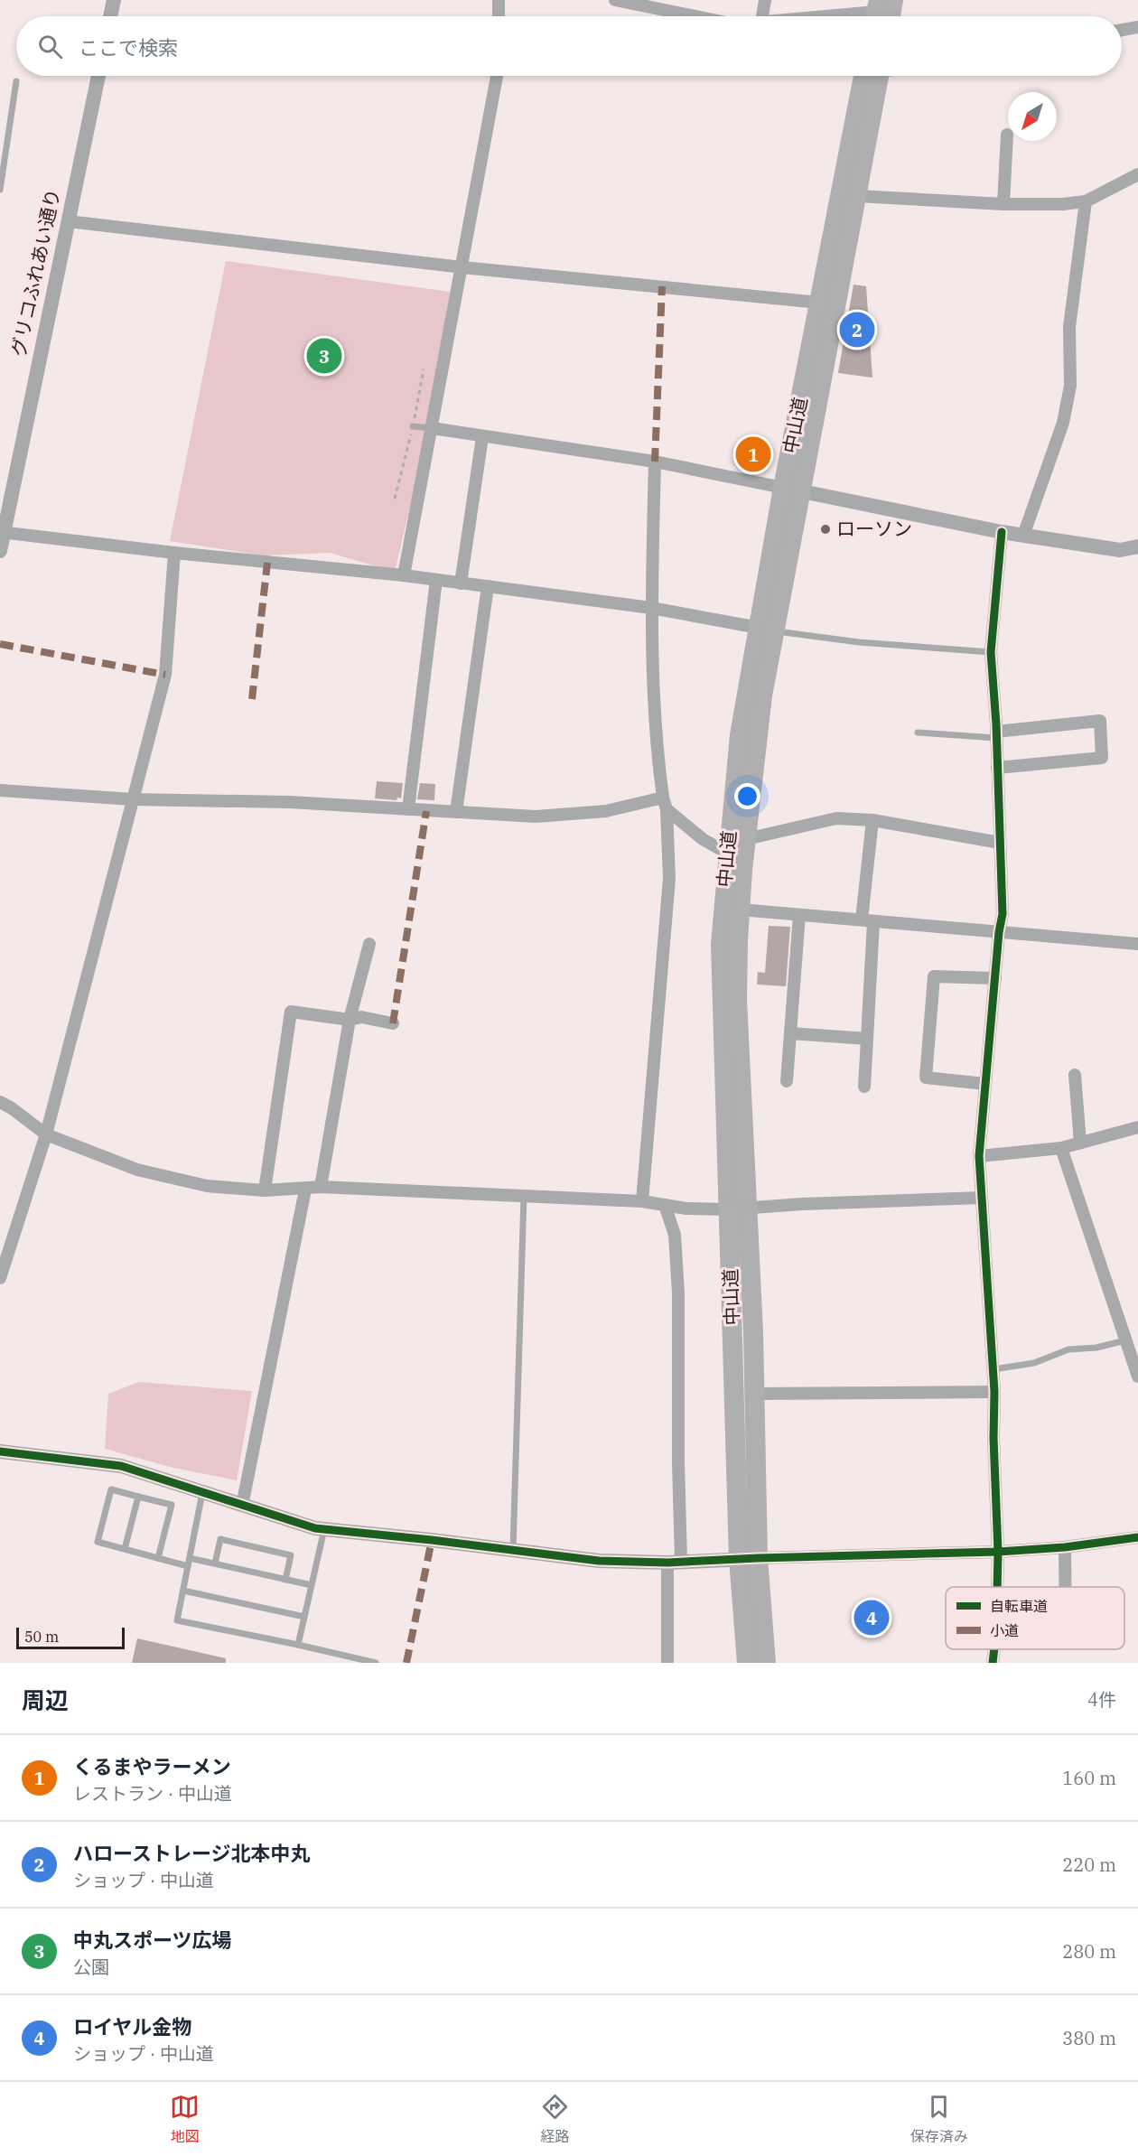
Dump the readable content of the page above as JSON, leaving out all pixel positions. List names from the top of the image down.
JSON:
{
  "streets": {
    "highway": ["中山道"],
    "street": ["グリコふれあい通り"]
  },
  "places": ["ローソン"],
  "legend": ["自転車道", "小道"],
  "scale_bar": "50 m",
  "north": "bottom left",
  "page": {
    "search": "ここで検索",
    "pins": [
      "2",
      "3",
      "1",
      "4"
    ],
    "scale": "50 m",
    "heading": ["周辺", "4件"],
    "list": [
      {
        "mark": "1",
        "name": "くるまやラーメン",
        "note": "レストラン · 中山道",
        "value": "160 m"
      },
      {
        "mark": "2",
        "name": "ハローストレージ北本中丸",
        "note": "ショップ · 中山道",
        "value": "220 m"
      },
      {
        "mark": "3",
        "name": "中丸スポーツ広場",
        "note": "公園",
        "value": "280 m"
      },
      {
        "mark": "4",
        "name": "ロイヤル金物",
        "note": "ショップ · 中山道",
        "value": "380 m"
      }
    ],
    "nav": ["地図", "経路", "保存済み"]
  }
}
